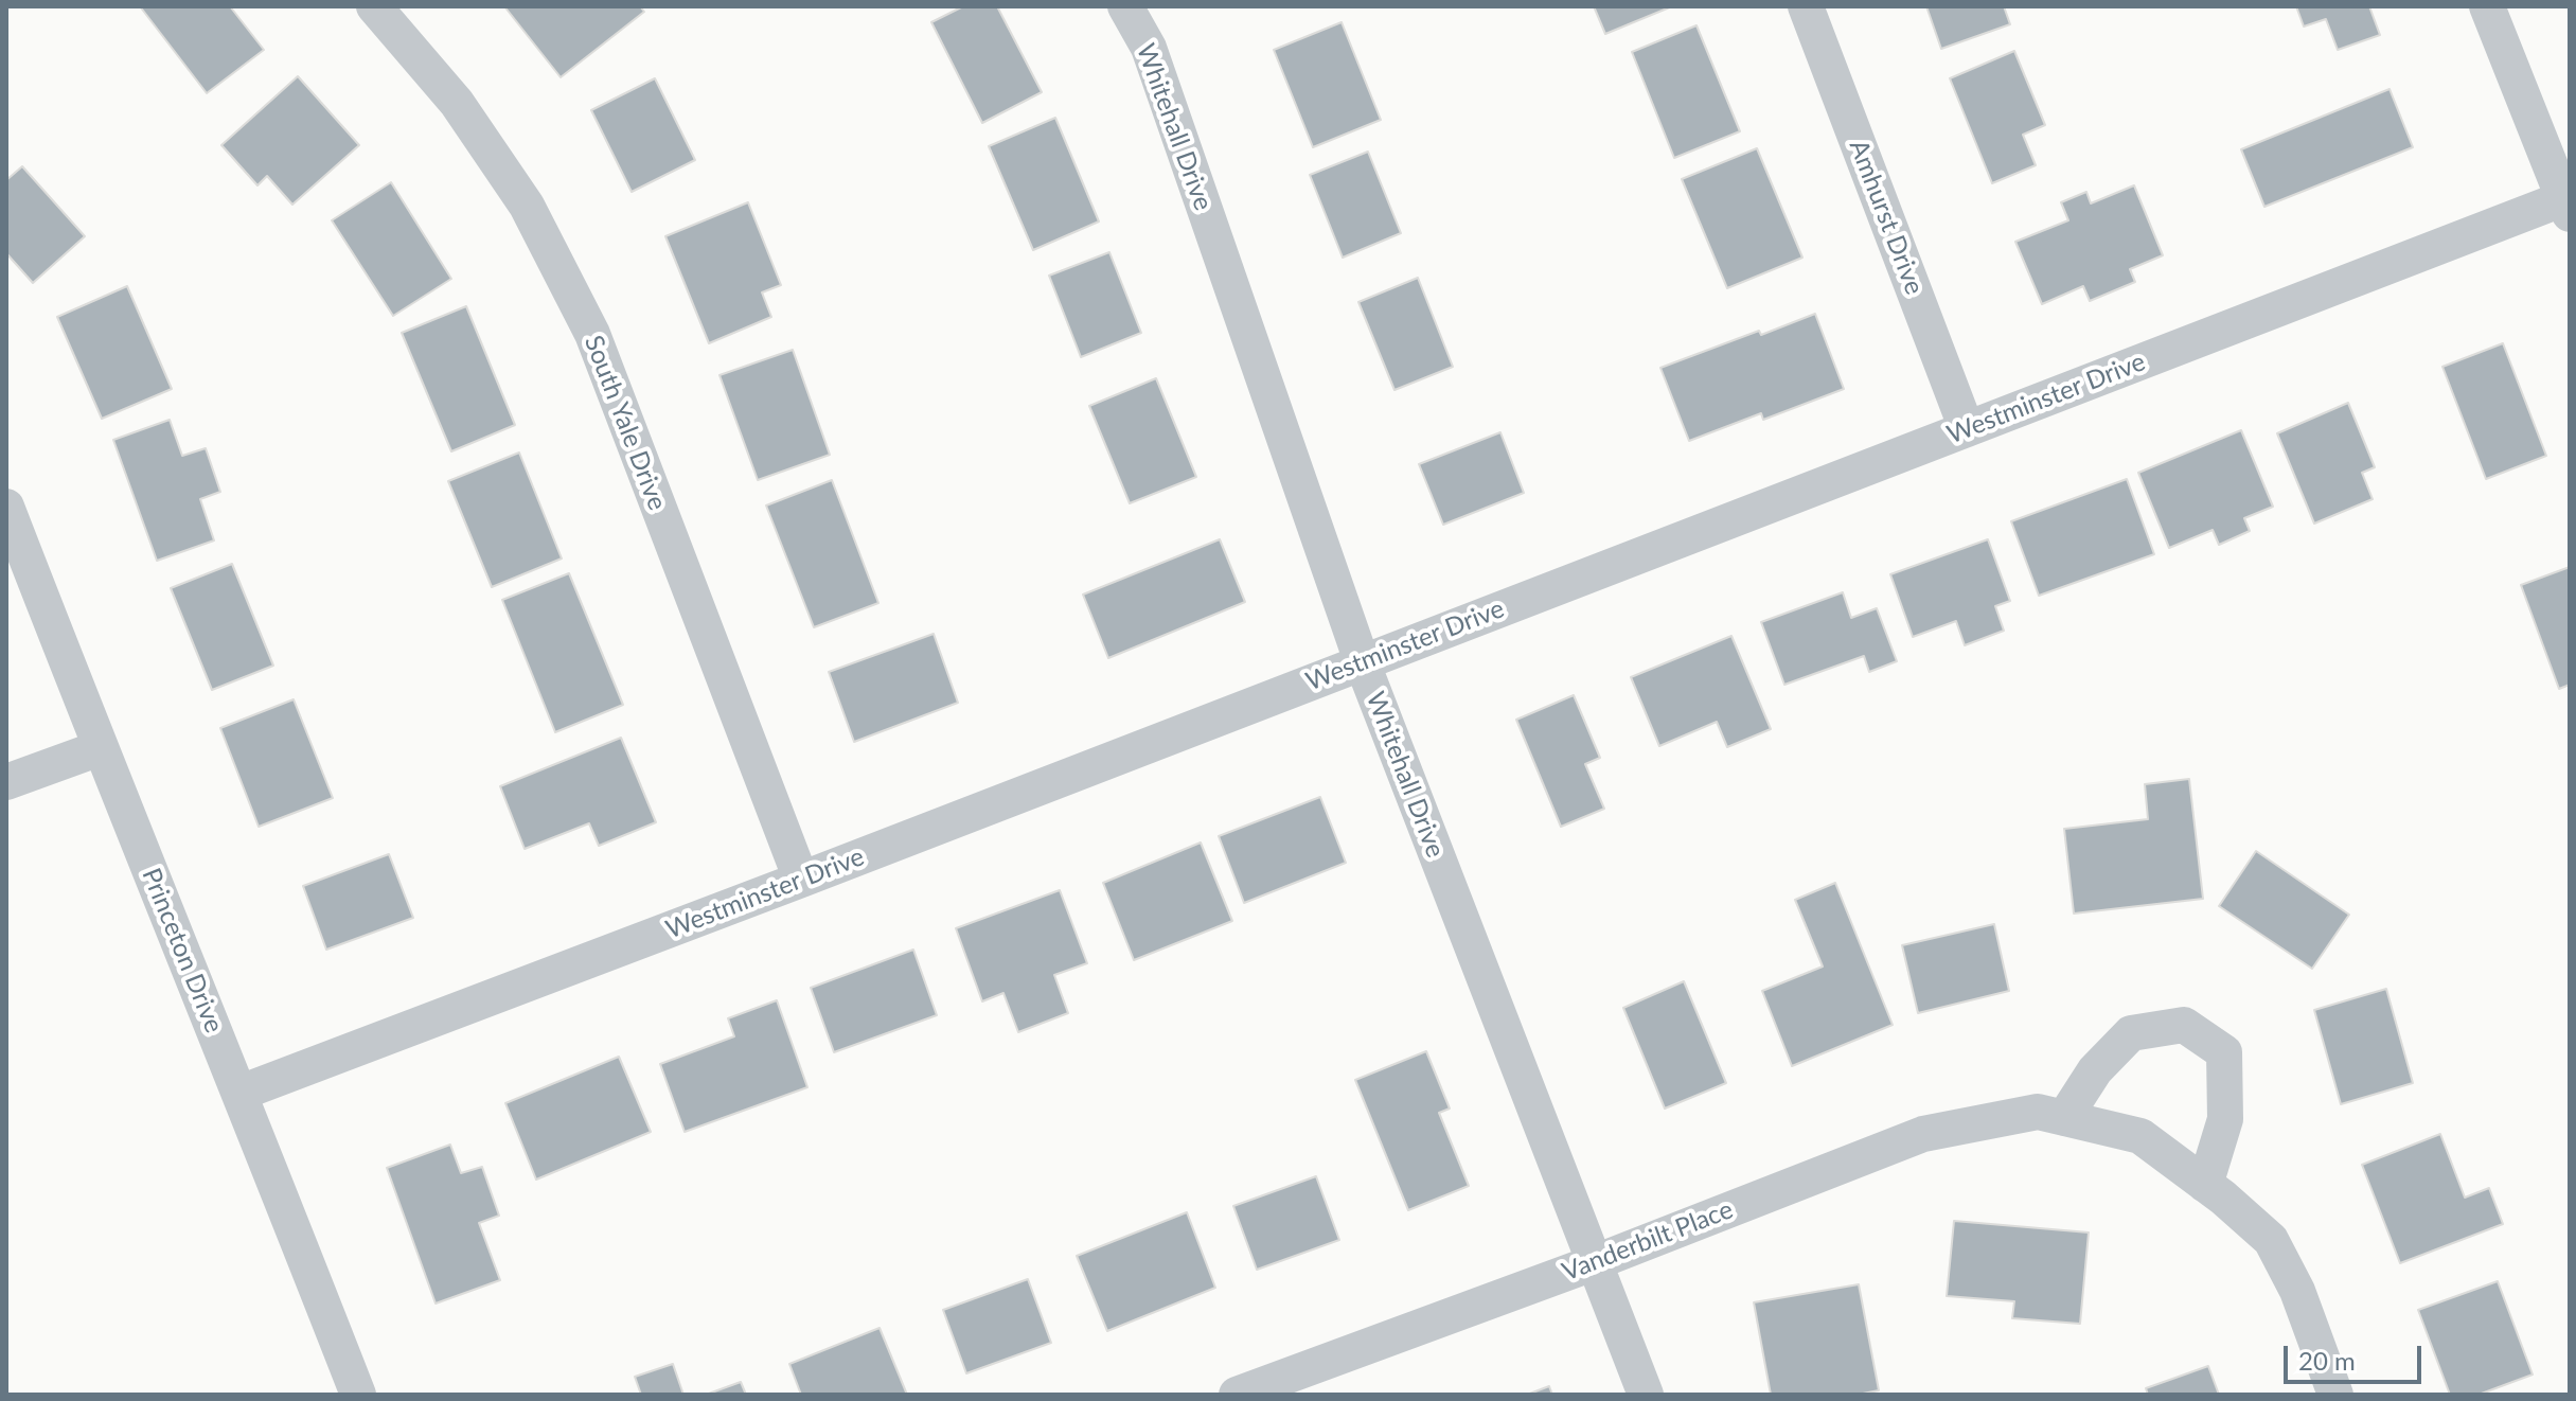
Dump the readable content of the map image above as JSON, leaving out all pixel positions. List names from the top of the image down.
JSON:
{
  "streets": {
    "street": [
      "Whitehall Drive",
      "Amhurst Drive",
      "Westminster Drive",
      "South Yale Drive",
      "Princeton Drive",
      "Vanderbilt Place"
    ]
  },
  "crossings": [
    ["Whitehall Drive", "Westminster Drive"],
    ["Whitehall Drive", "Vanderbilt Place"],
    ["Amhurst Drive", "Westminster Drive"],
    ["Westminster Drive", "South Yale Drive"],
    ["Westminster Drive", "Princeton Drive"]
  ],
  "scale_bar": "20 m"
}
